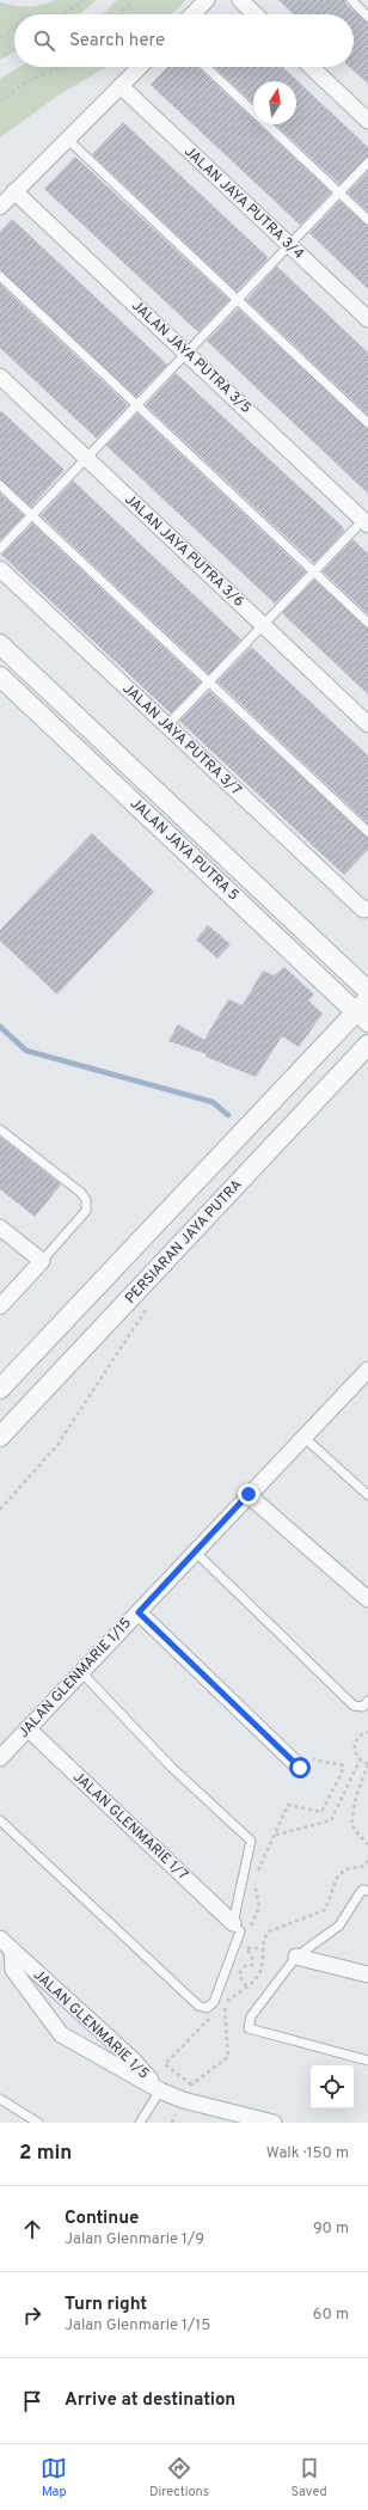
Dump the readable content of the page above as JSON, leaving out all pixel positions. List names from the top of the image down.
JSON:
{
  "streets": {
    "street": [
      "JALAN JAYA PUTRA 3/4",
      "JALAN JAYA PUTRA 3/5",
      "JALAN JAYA PUTRA 3/6",
      "JALAN JAYA PUTRA 3/7",
      "JALAN JAYA PUTRA 5",
      "PERSIARAN JAYA PUTRA",
      "JALAN GLENMARIE 1/15",
      "JALAN GLENMARIE 1/7",
      "JALAN GLENMARIE 1/5"
    ]
  },
  "crossings": [
    ["JALAN GLENMARIE 1/15", "JALAN GLENMARIE 1/7"]
  ],
  "north": "top",
  "page": {
    "search": "Search here",
    "heading": ["2 min", "Walk · 150 m"],
    "list": [
      ["Continue", "Jalan Glenmarie 1/9", "90 m"],
      ["Turn right", "Jalan Glenmarie 1/15", "60 m"],
      "Arrive at destination"
    ],
    "nav": ["Map", "Directions", "Saved"]
  }
}
